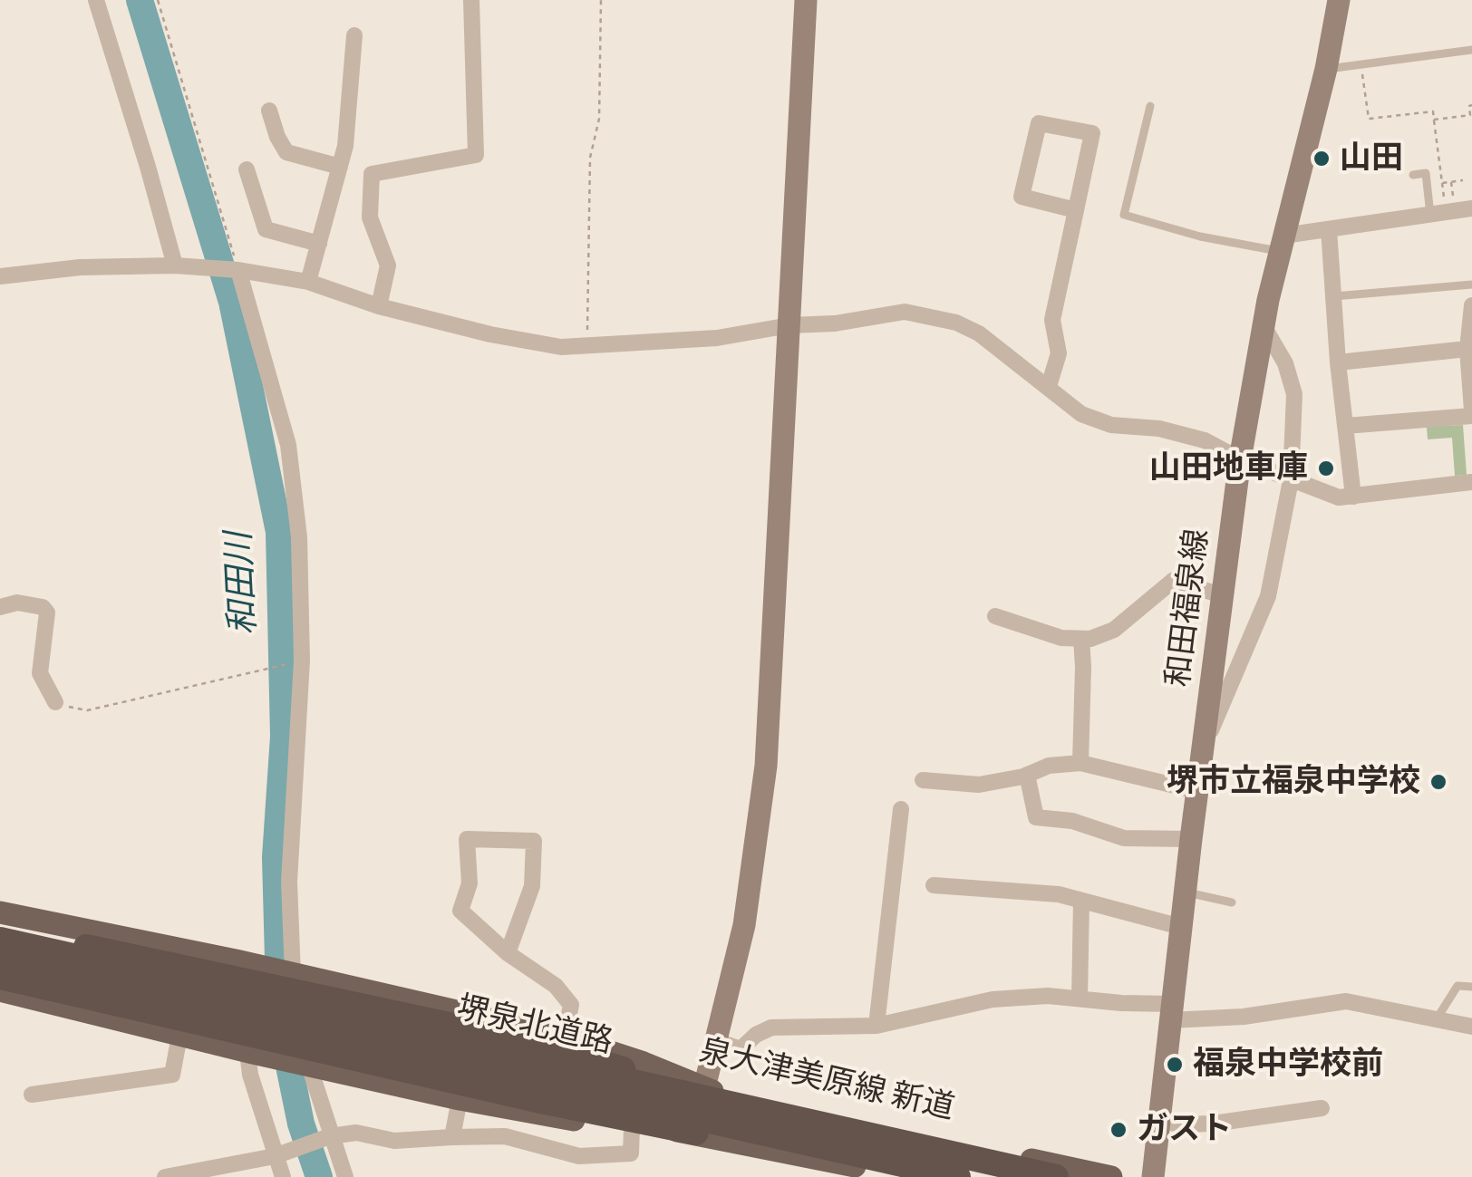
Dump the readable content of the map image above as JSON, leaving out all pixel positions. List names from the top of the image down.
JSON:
{
  "streets": {
    "highway": ["堺泉北道路"],
    "main road": ["和田福泉線", "泉大津美原線 新道"]
  },
  "water": ["和田川"],
  "places": [
    "山田",
    "山田地車庫",
    "堺市立福泉中学校",
    "福泉中学校前",
    "ガスト"
  ]
}
